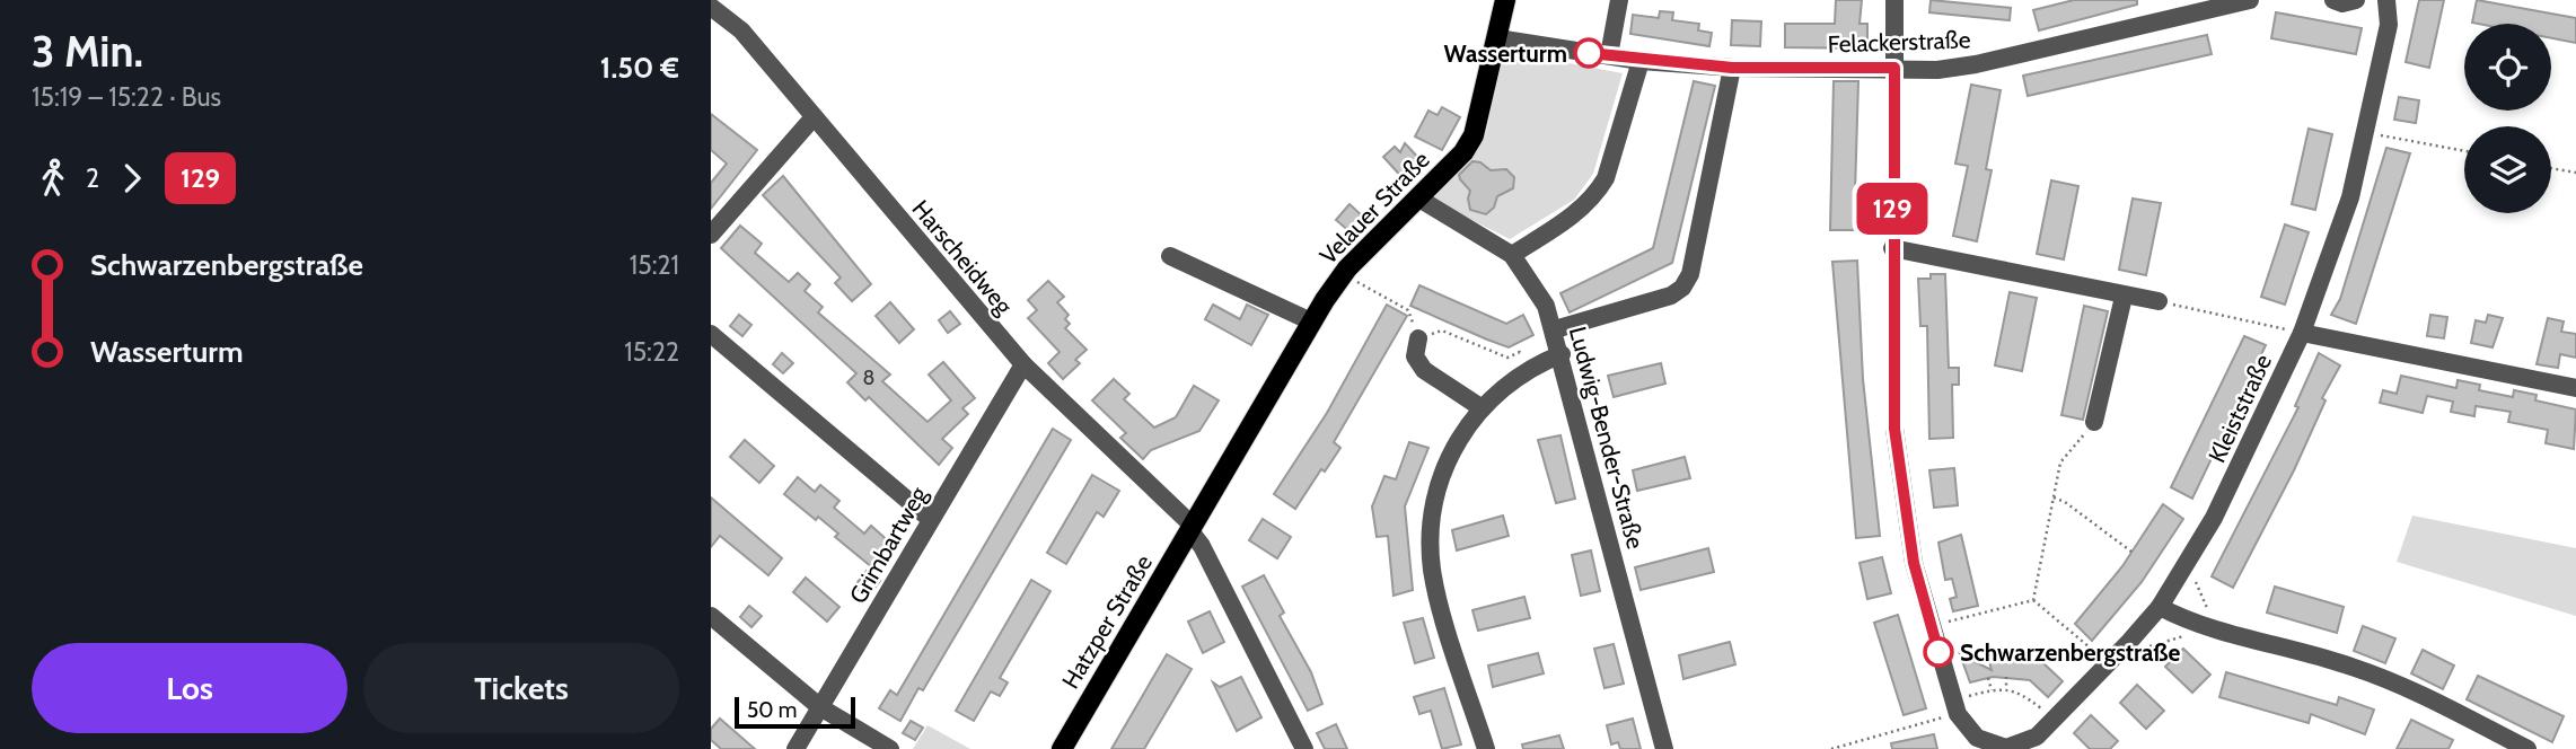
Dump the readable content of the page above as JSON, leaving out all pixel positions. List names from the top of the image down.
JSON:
{
  "streets": {
    "main road": ["Velauer Straße", "Hatzper Straße"],
    "street": [
      "Felackerstraße",
      "Harscheidweg",
      "Kleiststraße",
      "Ludwig-Bender-Straße",
      "Grimbartweg"
    ]
  },
  "crossings": [
    ["Felackerstraße", "Velauer Straße"],
    ["Velauer Straße", "Harscheidweg"],
    ["Velauer Straße", "Ludwig-Bender-Straße"],
    ["Velauer Straße", "Hatzper Straße"],
    ["Harscheidweg", "Grimbartweg"],
    ["Harscheidweg", "Hatzper Straße"]
  ],
  "places": ["Wasserturm", "Schwarzenbergstraße"],
  "lines": ["bus line 129"],
  "house_numbers": ["8"],
  "scale_bar": "50 m",
  "page": {
    "heading": ["3 Min.", "15:19 – 15:22 · Bus", "1.50 €"],
    "on_map": "129",
    "legs": ["2", "129"],
    "list": [
      {
        "name": "Schwarzenbergstraße",
        "value": "15:21"
      },
      {
        "name": "Wasserturm",
        "value": "15:22"
      }
    ],
    "buttons": ["Los", "Tickets"],
    "scale": "50 m"
  }
}
